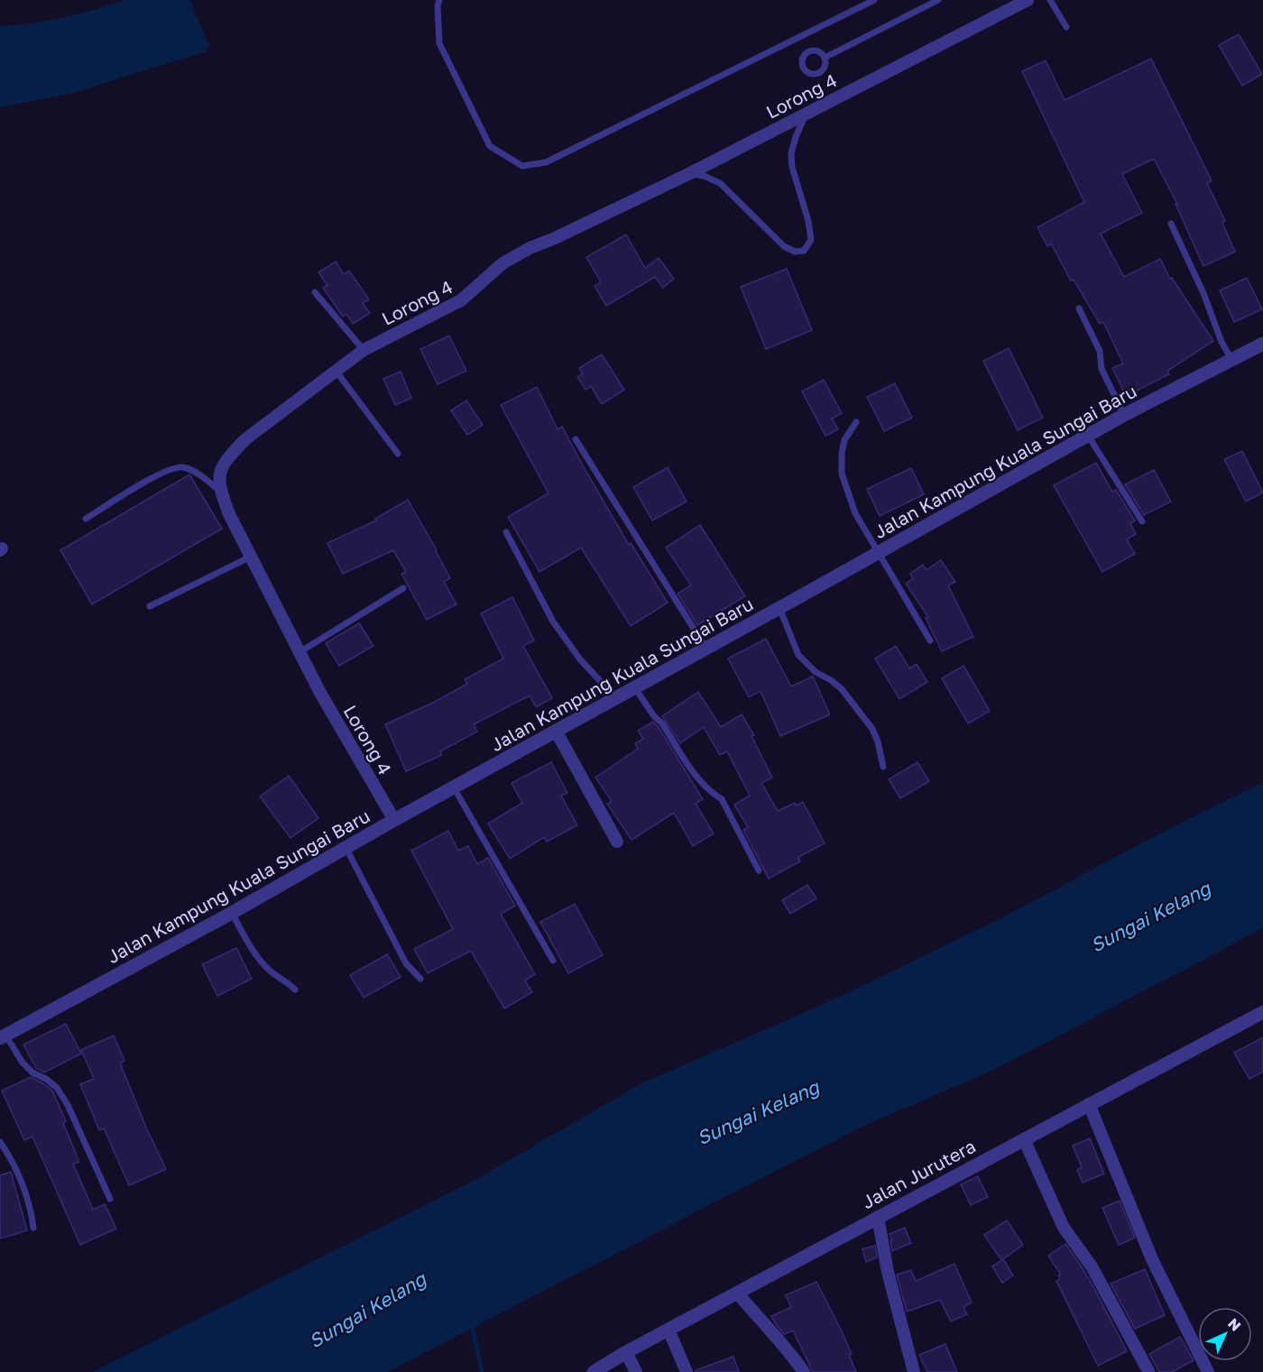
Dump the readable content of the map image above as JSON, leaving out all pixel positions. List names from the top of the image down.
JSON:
{
  "streets": {
    "street": ["Lorong 4", "Jalan Kampung Kuala Sungai Baru", "Jalan Jurutera"]
  },
  "crossings": [
    ["Lorong 4", "Jalan Kampung Kuala Sungai Baru"]
  ],
  "water": ["Sungai Kelang"],
  "north": "top right"
}
